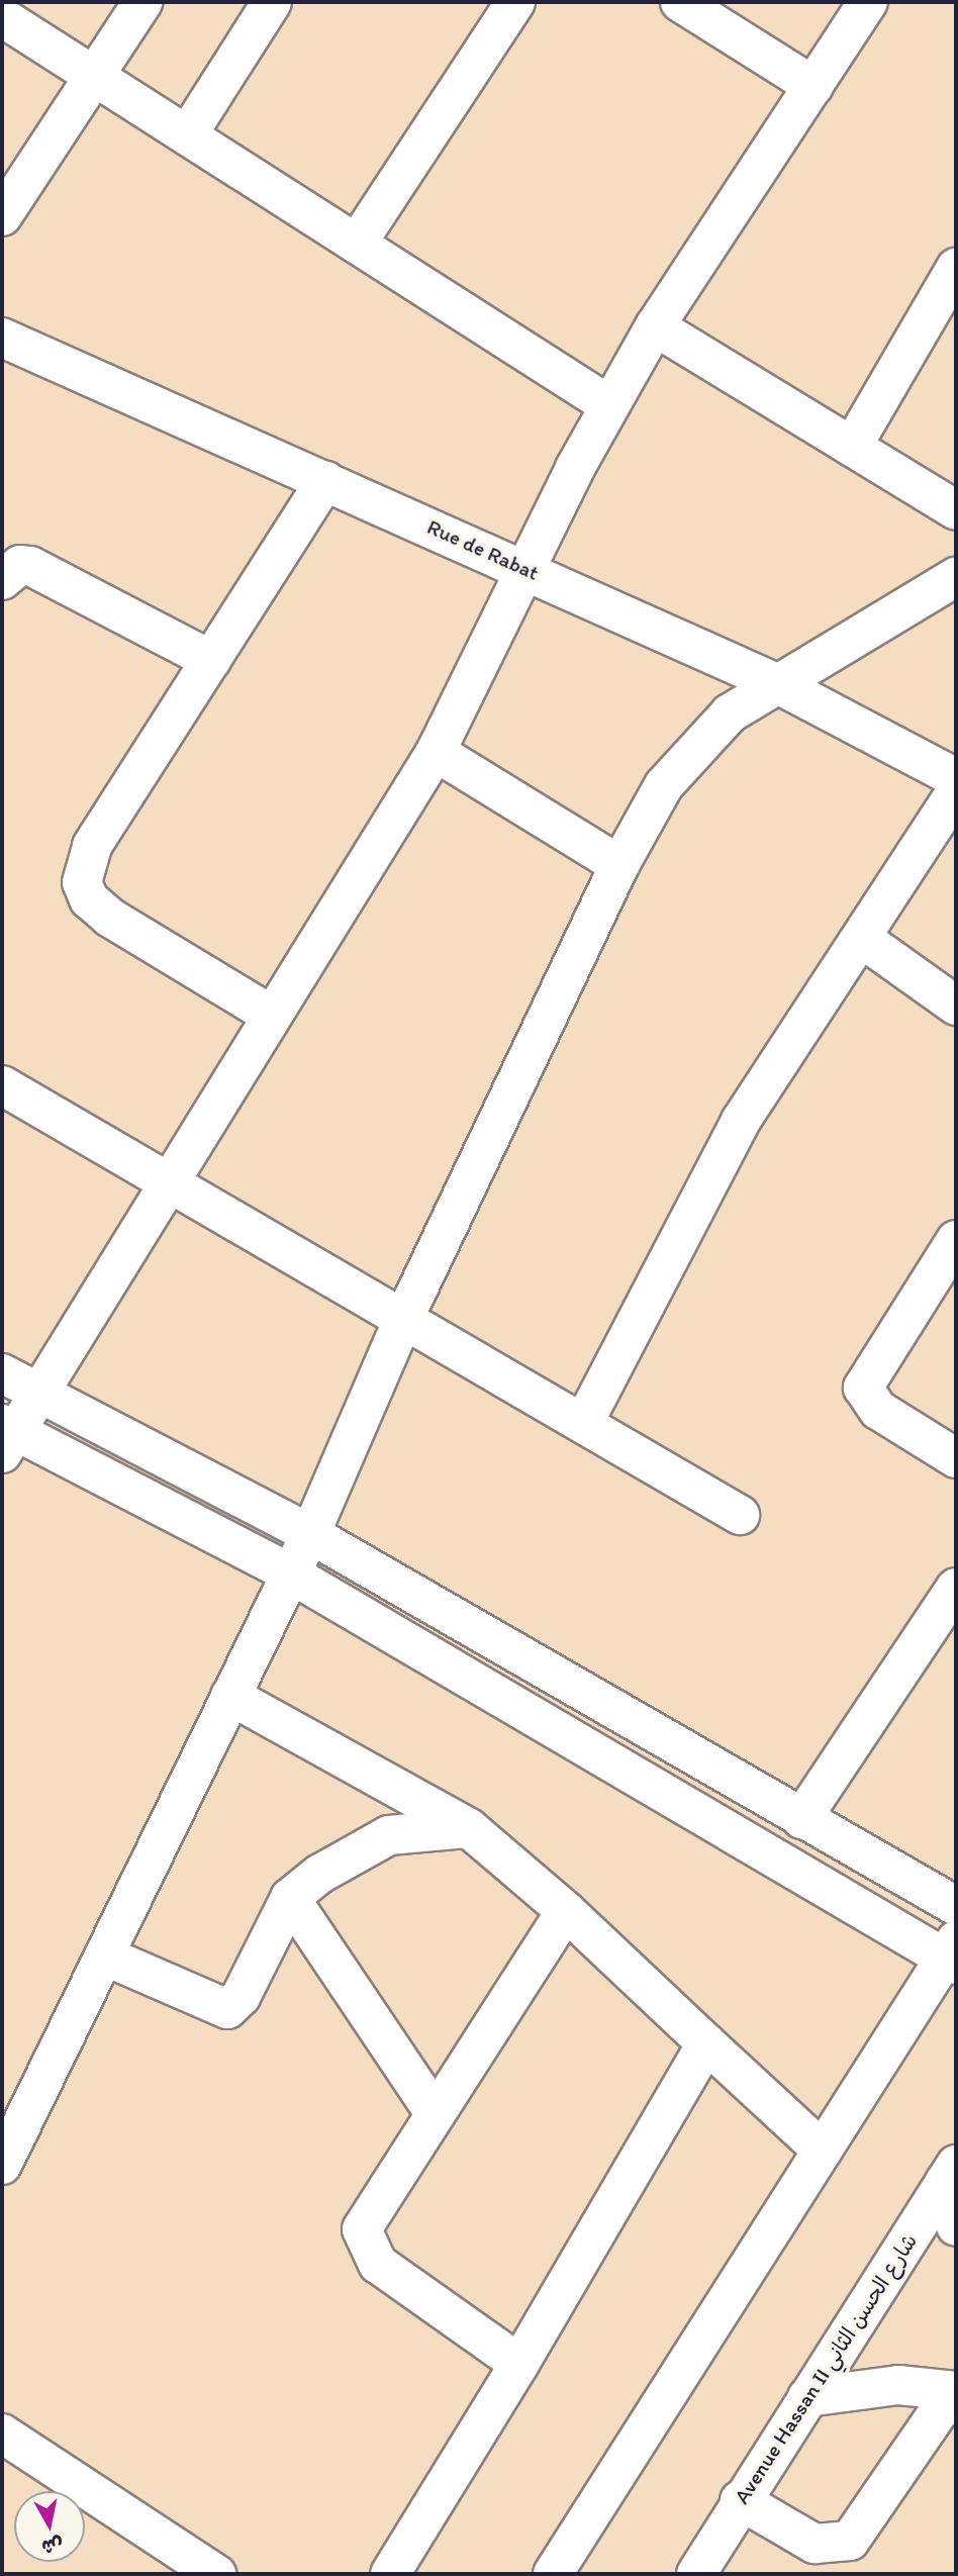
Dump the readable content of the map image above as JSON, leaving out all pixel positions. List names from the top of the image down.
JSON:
{
  "streets": {
    "street": ["Rue de Rabat", "Avenue Hassan II شارع الحسن الثاني"]
  },
  "north": "bottom"
}
